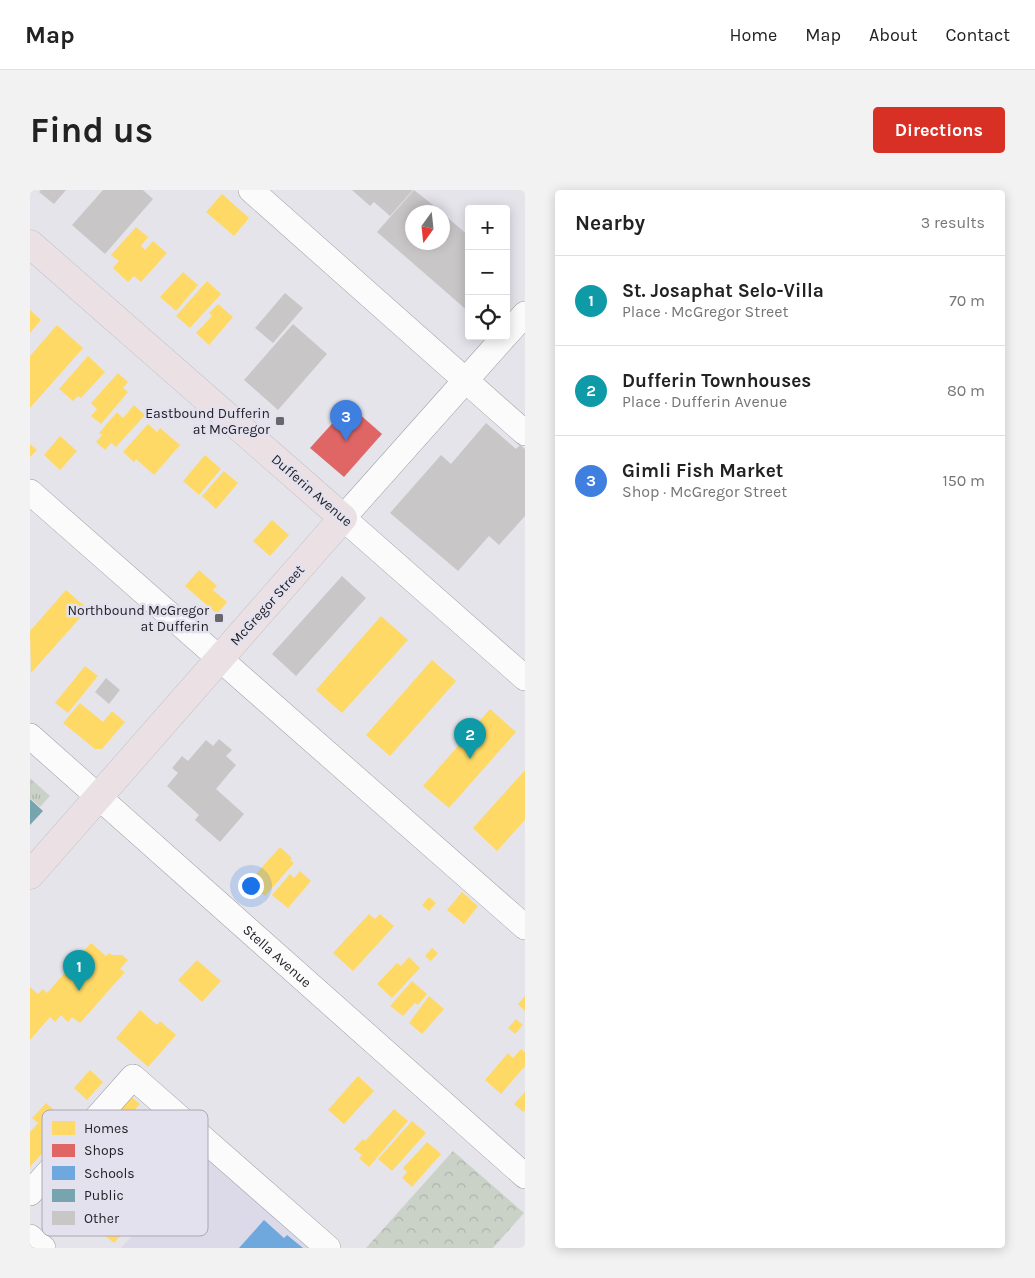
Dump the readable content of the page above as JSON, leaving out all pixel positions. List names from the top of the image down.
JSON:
{
  "streets": {
    "main road": ["Dufferin Avenue", "McGregor Street"],
    "street": ["Stella Avenue"]
  },
  "crossings": [
    ["Dufferin Avenue", "McGregor Street"],
    ["McGregor Street", "Stella Avenue"]
  ],
  "places": {
    "transit": ["Eastbound Dufferin at McGregor", "Northbound McGregor at Dufferin"]
  },
  "legend": [
    "Homes",
    "Shops",
    "Schools",
    "Public",
    "Other"
  ],
  "north": "bottom",
  "page": {
    "header": "Map",
    "nav": [
      "Home",
      "Map",
      "About",
      "Contact"
    ],
    "buttons": "Directions",
    "title": "Find us",
    "heading": ["Nearby", "3 results"],
    "map_buttons": ["+", "−"],
    "list": [
      {
        "mark": "1",
        "name": "St. Josaphat Selo-Villa",
        "note": "Place · McGregor Street",
        "value": "70 m"
      },
      {
        "mark": "2",
        "name": "Dufferin Townhouses",
        "note": "Place · Dufferin Avenue",
        "value": "80 m"
      },
      {
        "mark": "3",
        "name": "Gimli Fish Market",
        "note": "Shop · McGregor Street",
        "value": "150 m"
      }
    ],
    "pins": ["3", "2", "1"]
  }
}
